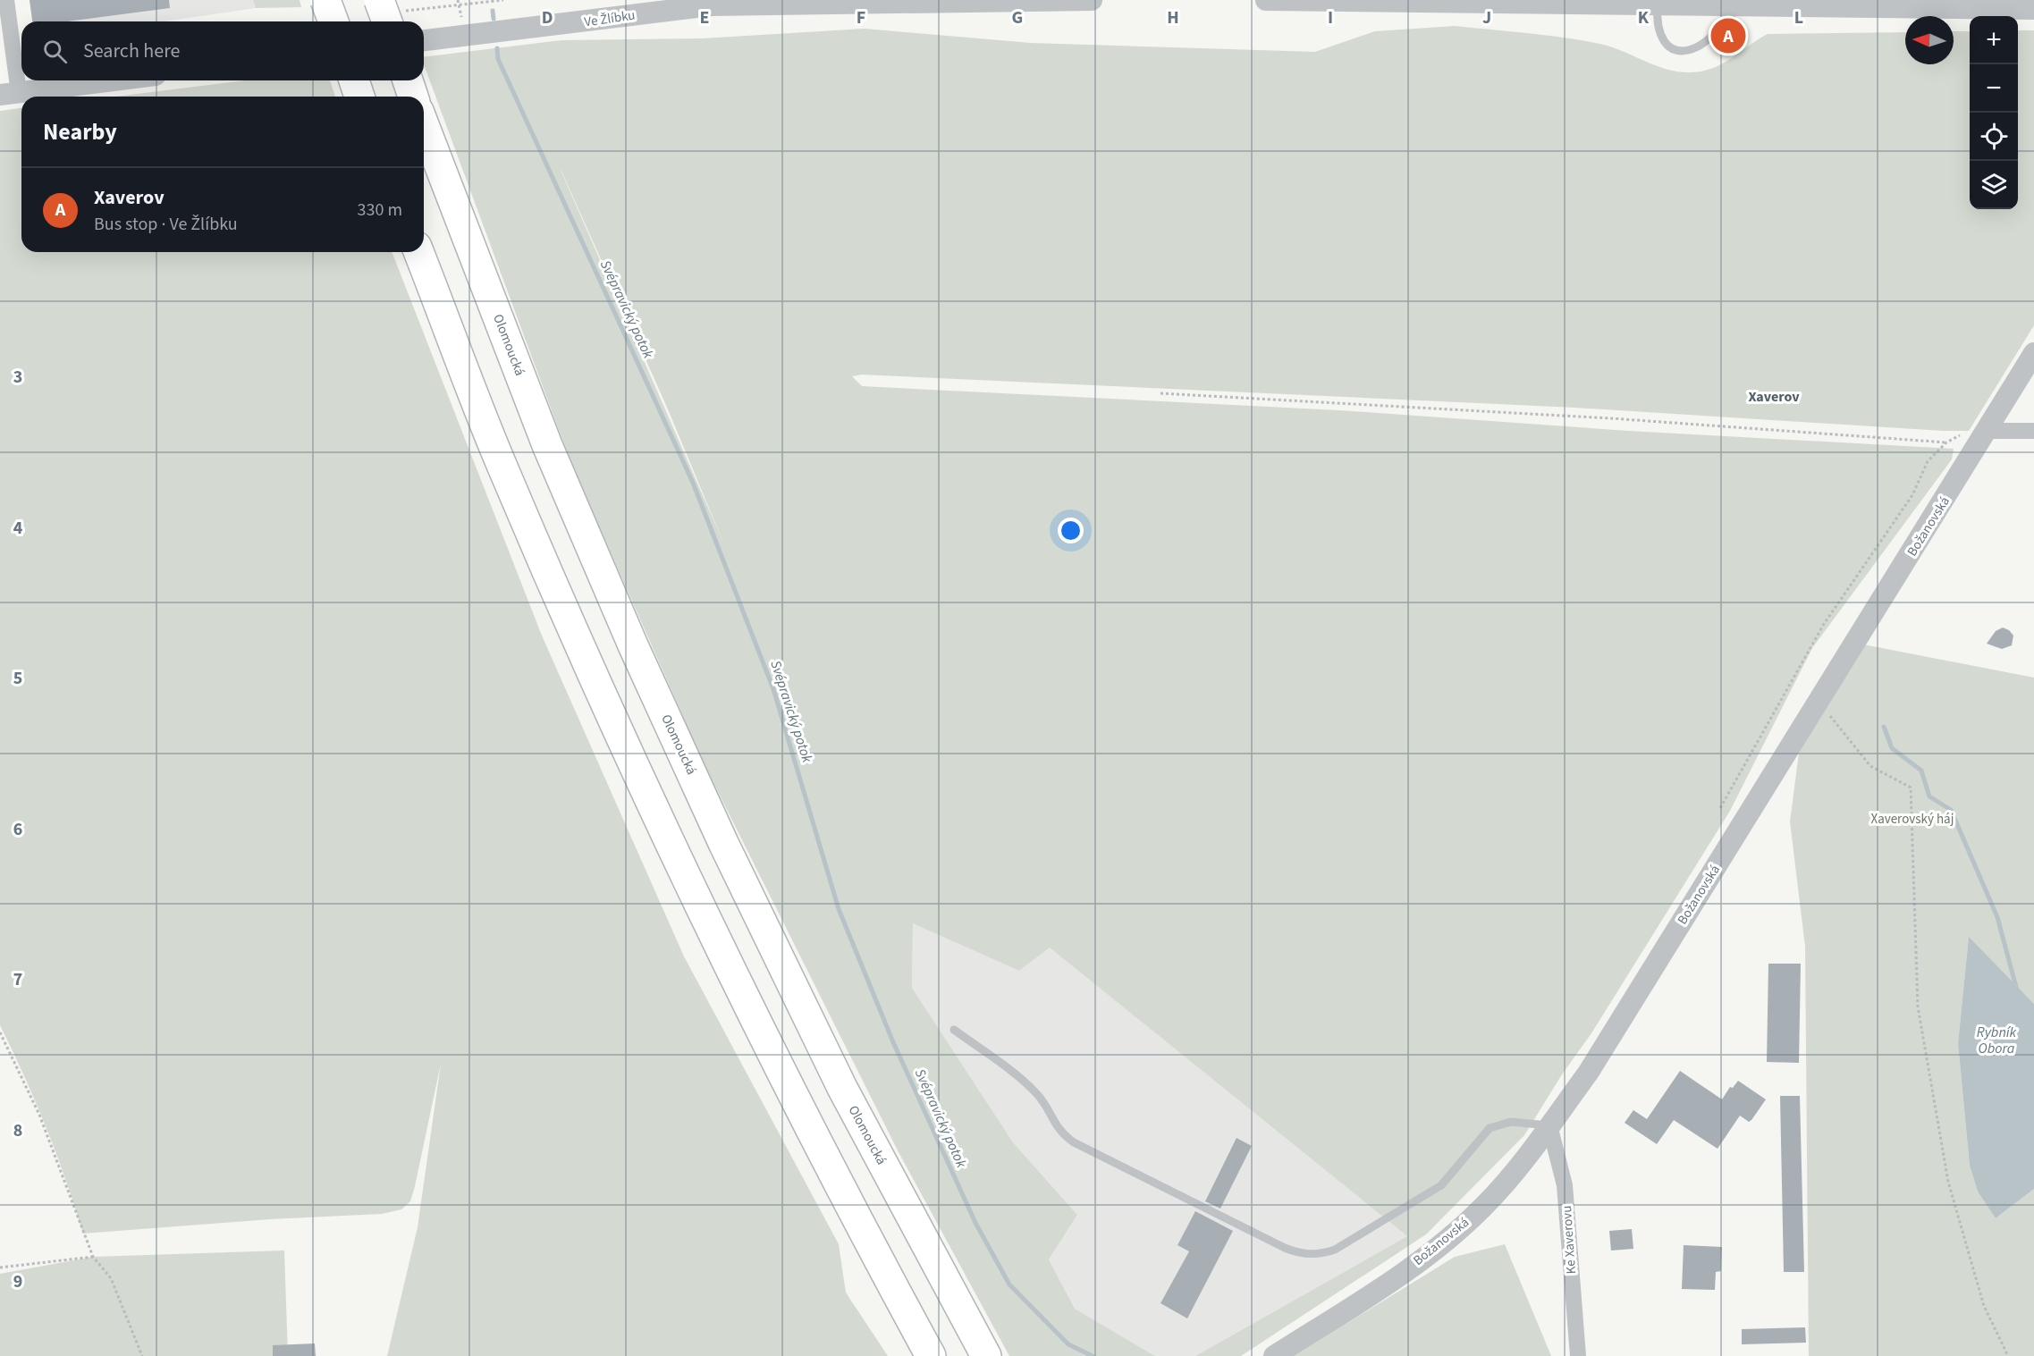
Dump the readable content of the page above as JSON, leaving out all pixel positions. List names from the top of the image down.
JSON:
{
  "streets": {
    "highway": ["Olomoucká"],
    "street": ["Ve Žlíbku", "Božanovská", "Ke Xaverovu"]
  },
  "crossings": [
    ["Božanovská", "Ke Xaverovu"]
  ],
  "districts": ["Xaverov"],
  "water": ["Svépravický potok", "Rybník Obora"],
  "parks": ["Xaverovský háj"],
  "north": "left",
  "page": {
    "map_buttons": ["+", "−"],
    "pins": "A",
    "search": "Search here",
    "heading": "Nearby",
    "list": [
      {
        "mark": "A",
        "name": "Xaverov",
        "note": "Bus stop · Ve Žlíbku",
        "value": "330 m"
      }
    ]
  },
  "grid": {
    "columns": [
      "D",
      "E",
      "F",
      "G",
      "H",
      "I",
      "J",
      "K",
      "L"
    ],
    "rows": [
      "3",
      "4",
      "5",
      "6",
      "7",
      "8",
      "9"
    ]
  }
}
